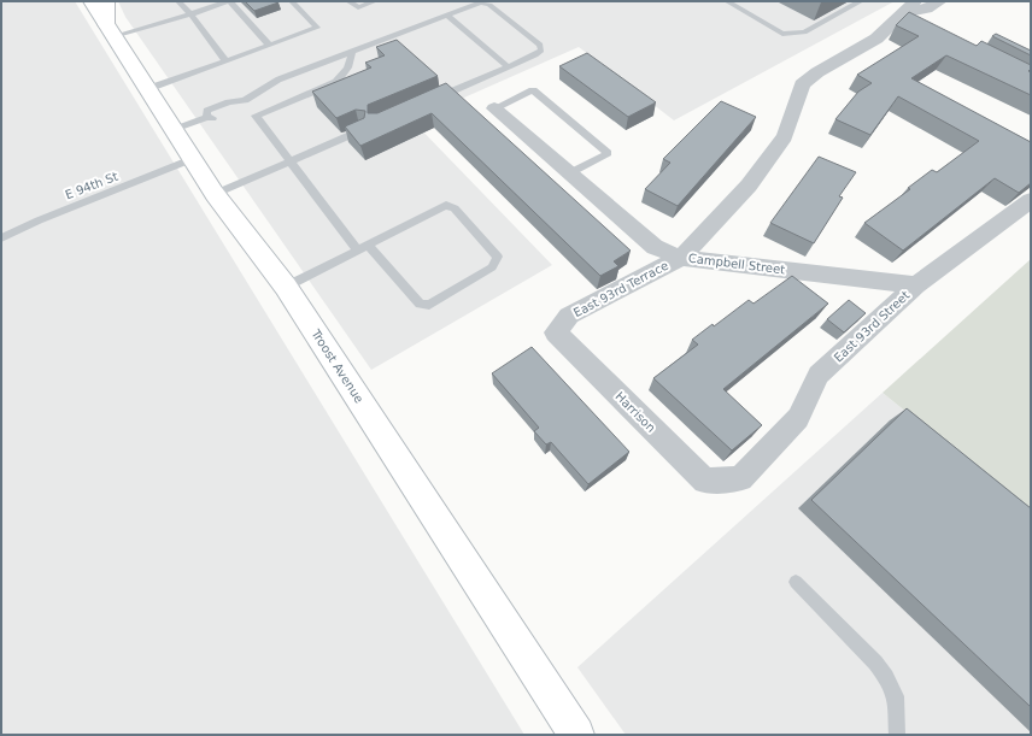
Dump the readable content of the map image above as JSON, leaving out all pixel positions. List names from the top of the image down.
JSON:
{
  "streets": {
    "main road": ["Troost Avenue"],
    "street": [
      "Campbell Street",
      "East 93rd Terrace",
      "East 93rd Street",
      "Harrison"
    ],
    "lane": ["E 94th St"]
  },
  "crossings": [
    ["E 94th St", "Troost Avenue"],
    ["Campbell Street", "East 93rd Terrace"],
    ["Campbell Street", "East 93rd Street"],
    ["East 93rd Terrace", "Harrison"],
    ["East 93rd Street", "Harrison"]
  ]
}
